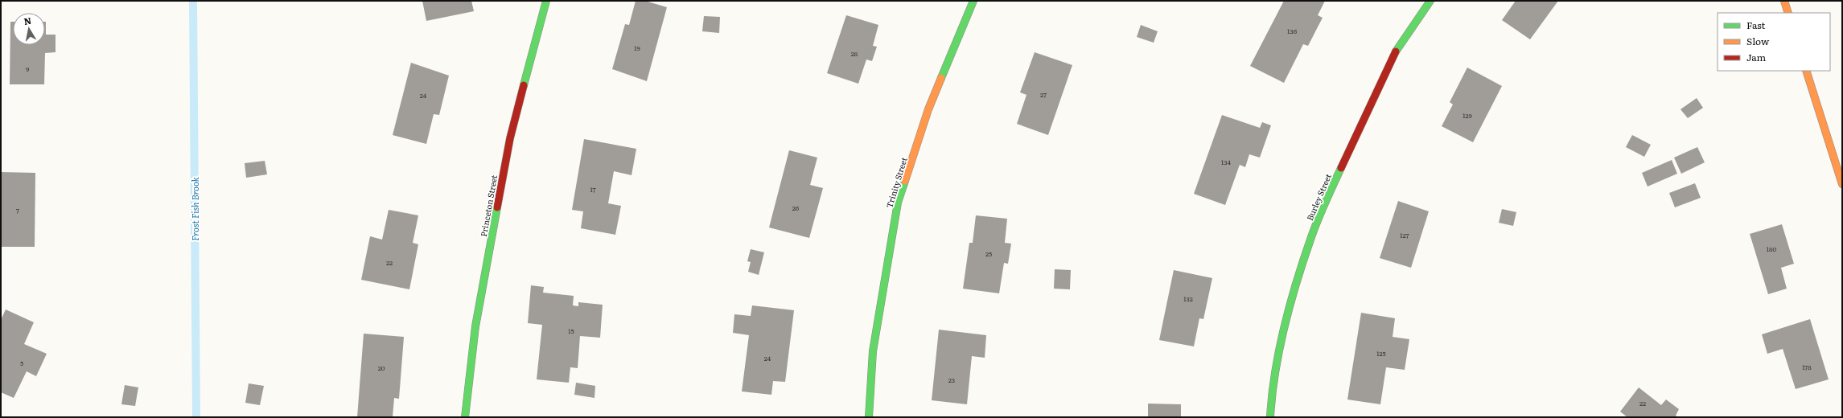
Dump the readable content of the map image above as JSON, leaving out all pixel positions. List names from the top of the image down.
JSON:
{
  "streets": {
    "street": ["Trinity Street", "Burley Street", "Princeton Street"]
  },
  "water": ["Frost Fish Brook"],
  "house_numbers": [
    "136",
    "19",
    "28",
    "9",
    "27",
    "24",
    "129",
    "134",
    "17",
    "26",
    "7",
    "127",
    "180",
    "25",
    "22",
    "132",
    "15",
    "125",
    "24",
    "5",
    "178",
    "20",
    "23",
    "22"
  ],
  "legend": ["Fast", "Slow", "Jam"],
  "north": "top"
}
